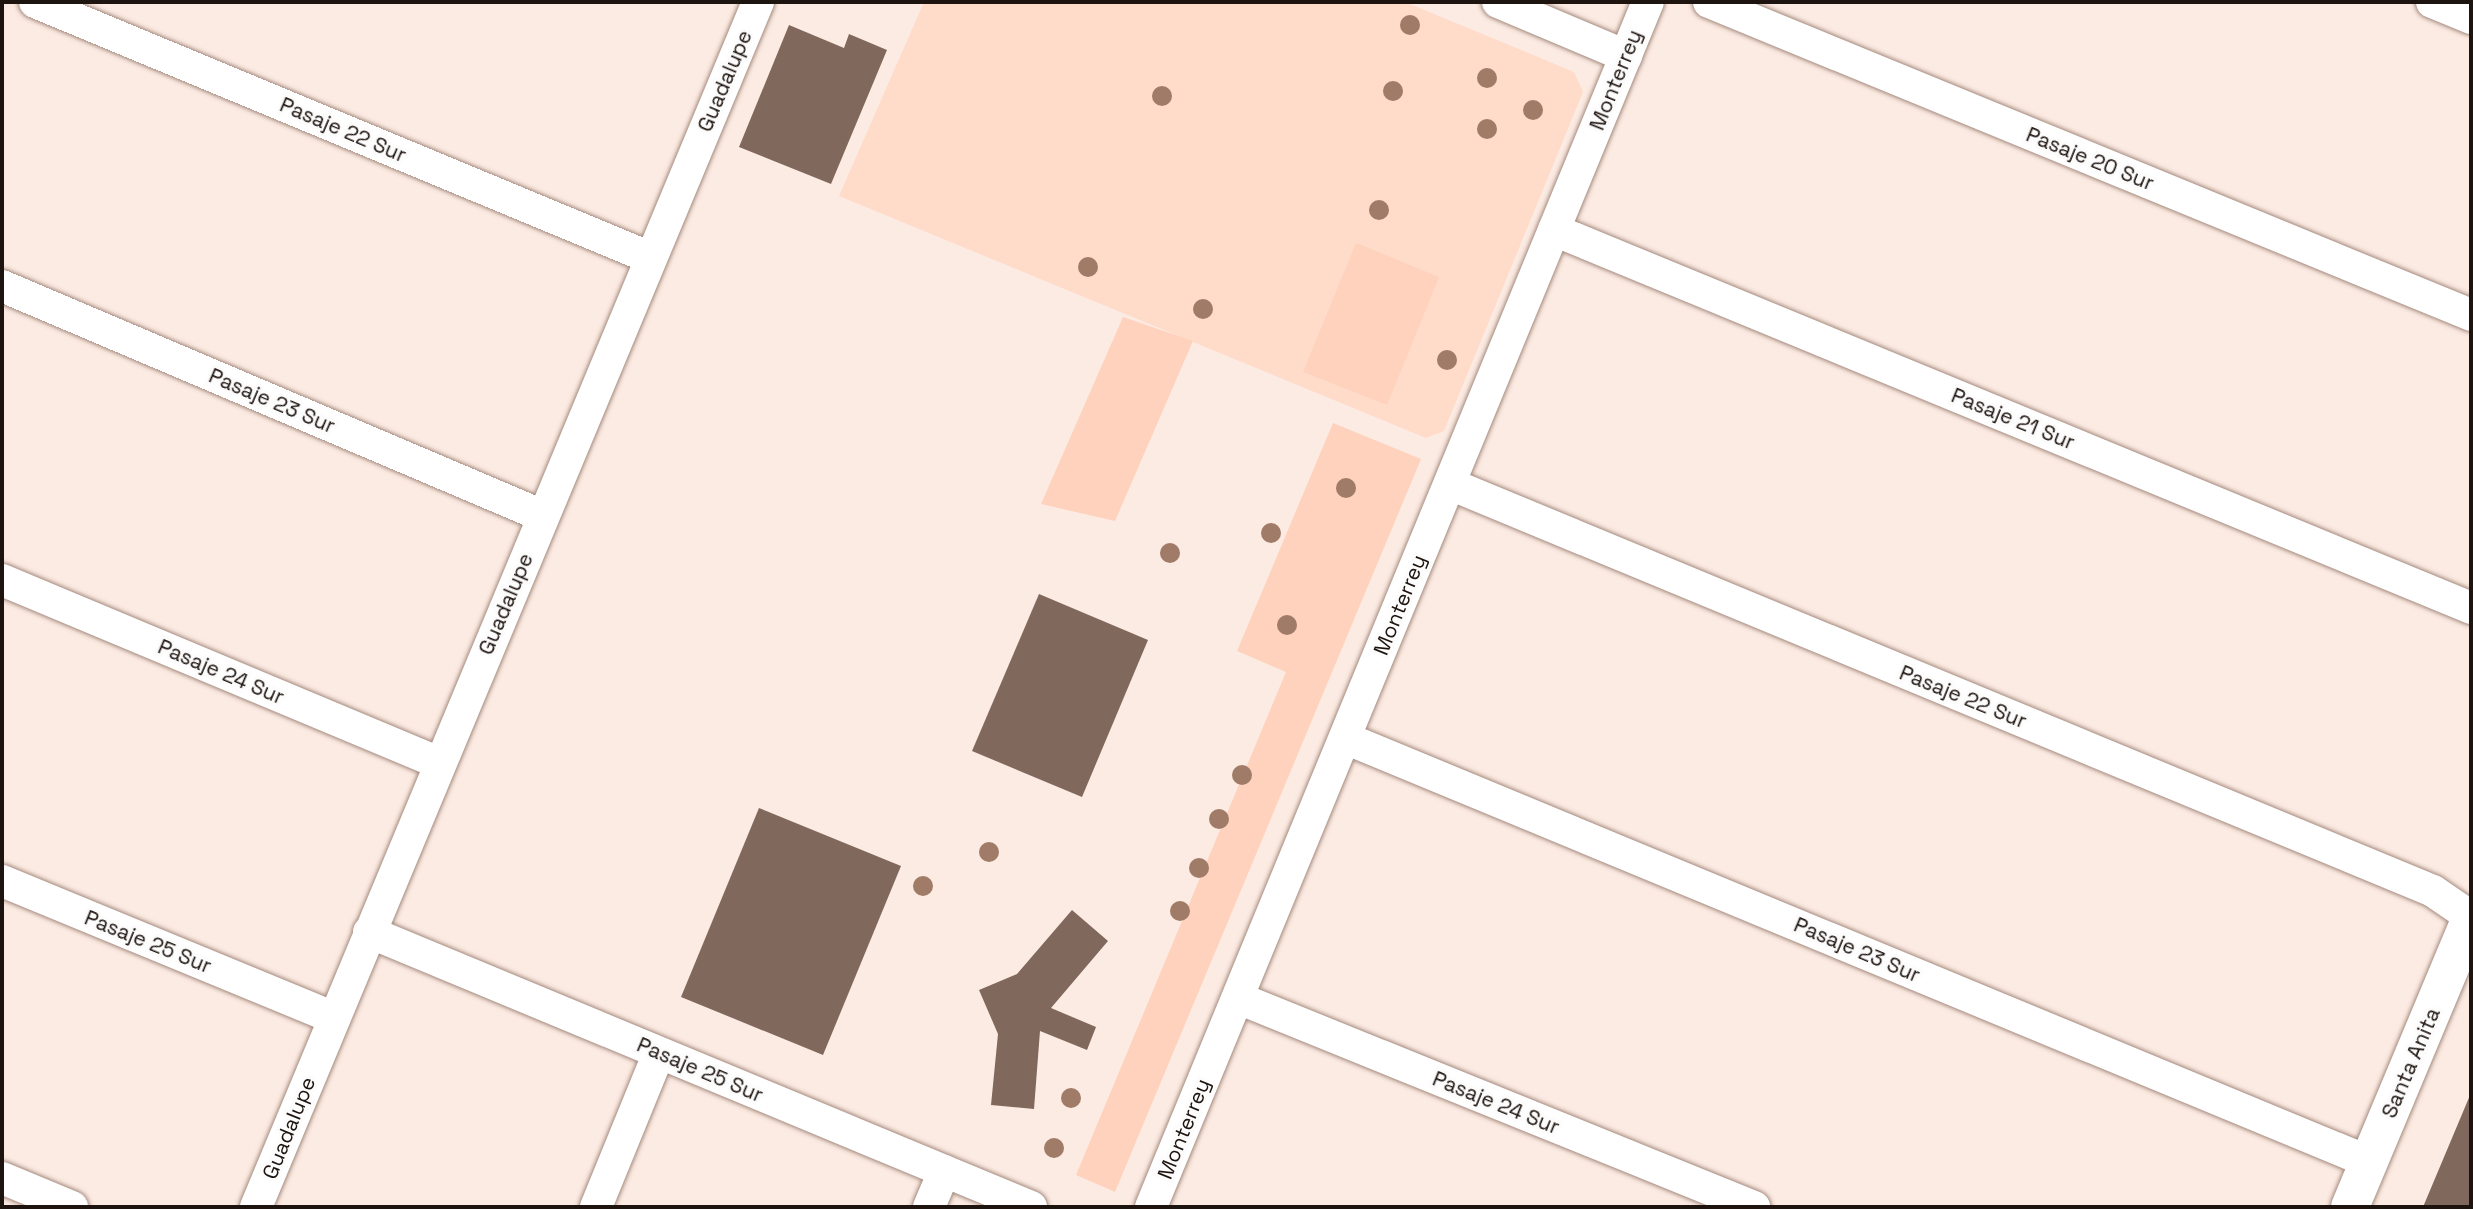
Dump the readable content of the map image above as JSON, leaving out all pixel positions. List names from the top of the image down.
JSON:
{
  "streets": {
    "street": [
      "Monterrey",
      "Guadalupe",
      "Pasaje 22 Sur",
      "Pasaje 20 Sur",
      "Pasaje 23 Sur",
      "Pasaje 21 Sur",
      "Pasaje 24 Sur",
      "Pasaje 25 Sur",
      "Santa Anita"
    ]
  },
  "crossings": [
    ["Monterrey", "Pasaje 22 Sur"],
    ["Monterrey", "Pasaje 23 Sur"],
    ["Monterrey", "Pasaje 21 Sur"],
    ["Monterrey", "Pasaje 24 Sur"],
    ["Guadalupe", "Pasaje 22 Sur"],
    ["Guadalupe", "Pasaje 23 Sur"],
    ["Guadalupe", "Pasaje 24 Sur"],
    ["Guadalupe", "Pasaje 25 Sur"],
    ["Pasaje 22 Sur", "Santa Anita"],
    ["Pasaje 23 Sur", "Santa Anita"]
  ]
}
